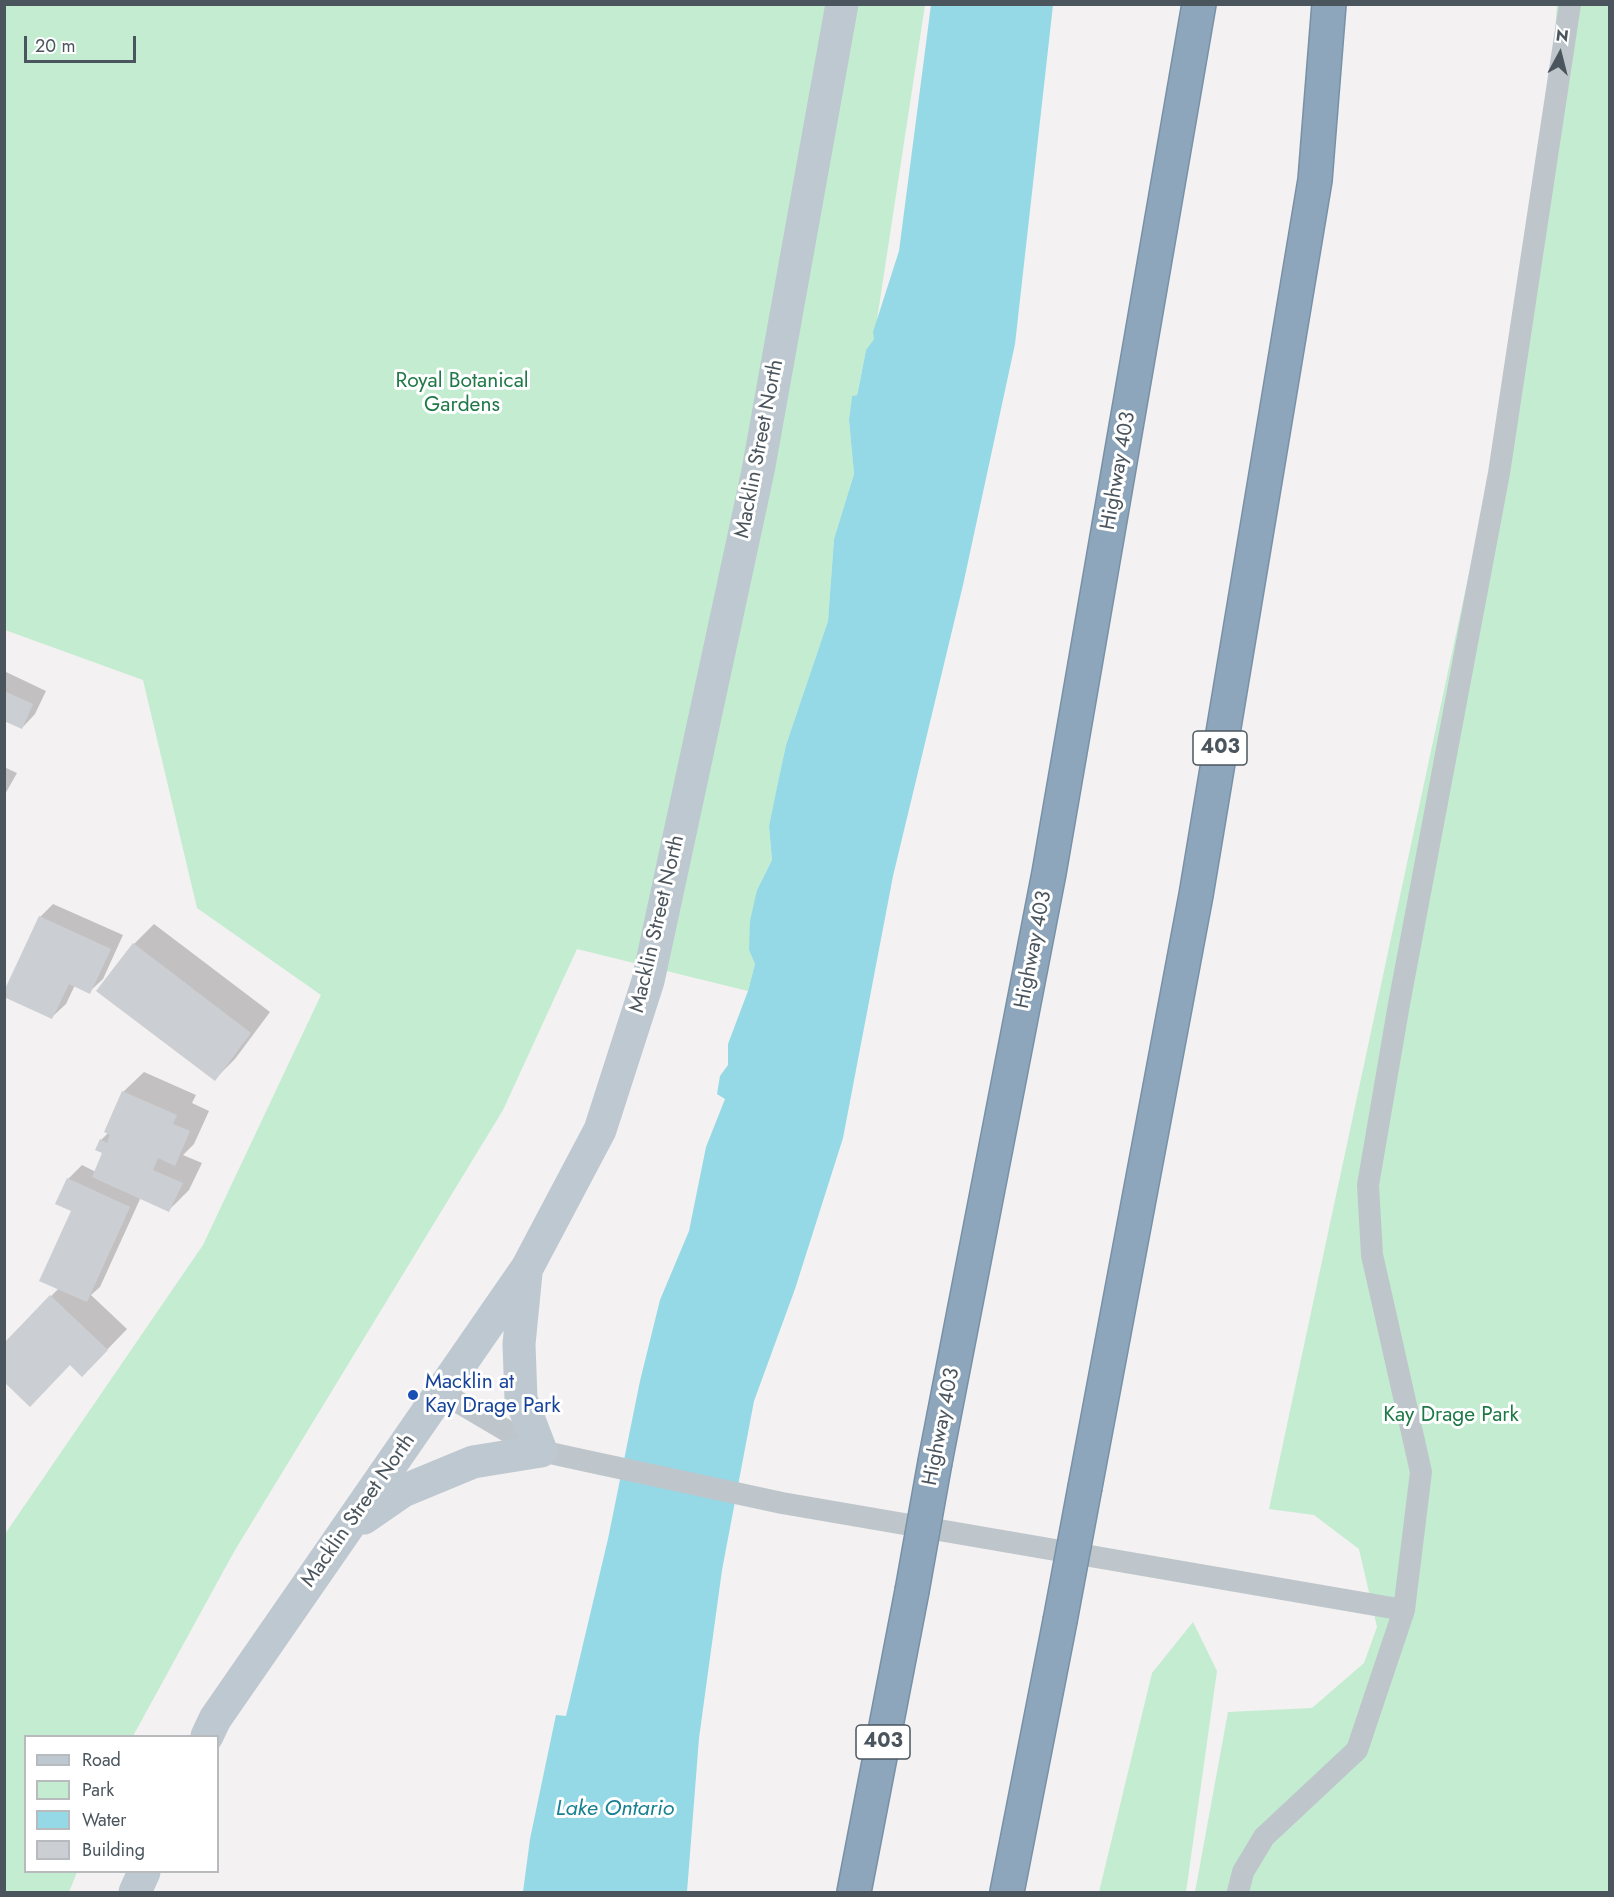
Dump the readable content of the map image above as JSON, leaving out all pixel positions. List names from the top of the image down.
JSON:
{
  "streets": {
    "highway": ["Highway 403", "403"],
    "street": ["Macklin Street North"]
  },
  "water": ["Lake Ontario"],
  "parks": ["Royal Botanical Gardens", "Kay Drage Park"],
  "places": ["Macklin at Kay Drage Park"],
  "legend": [
    "Road",
    "Park",
    "Water",
    "Building"
  ],
  "scale_bar": "20 m",
  "north": "top"
}
